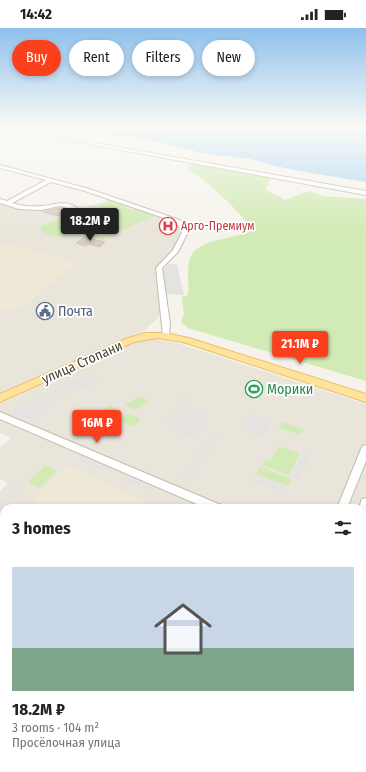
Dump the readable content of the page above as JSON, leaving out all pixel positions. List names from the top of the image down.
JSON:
{
  "streets": {
    "main road": ["улица Стопани"]
  },
  "places": {
    "hospital": ["Арго-Премиум"],
    "public building": ["Почта"],
    "sports": ["Морики"]
  },
  "page": {
    "status": "14:42",
    "chip": [
      "Buy",
      "Rent",
      "Filters",
      "New"
    ],
    "price": ["18.2M ₽", "21.1M ₽", "16M ₽"],
    "heading": "3 homes",
    "list": [
      {
        "name": "18.2M ₽",
        "note": "3 rooms · 104 m² · Просёлочная улица"
      }
    ]
  }
}
